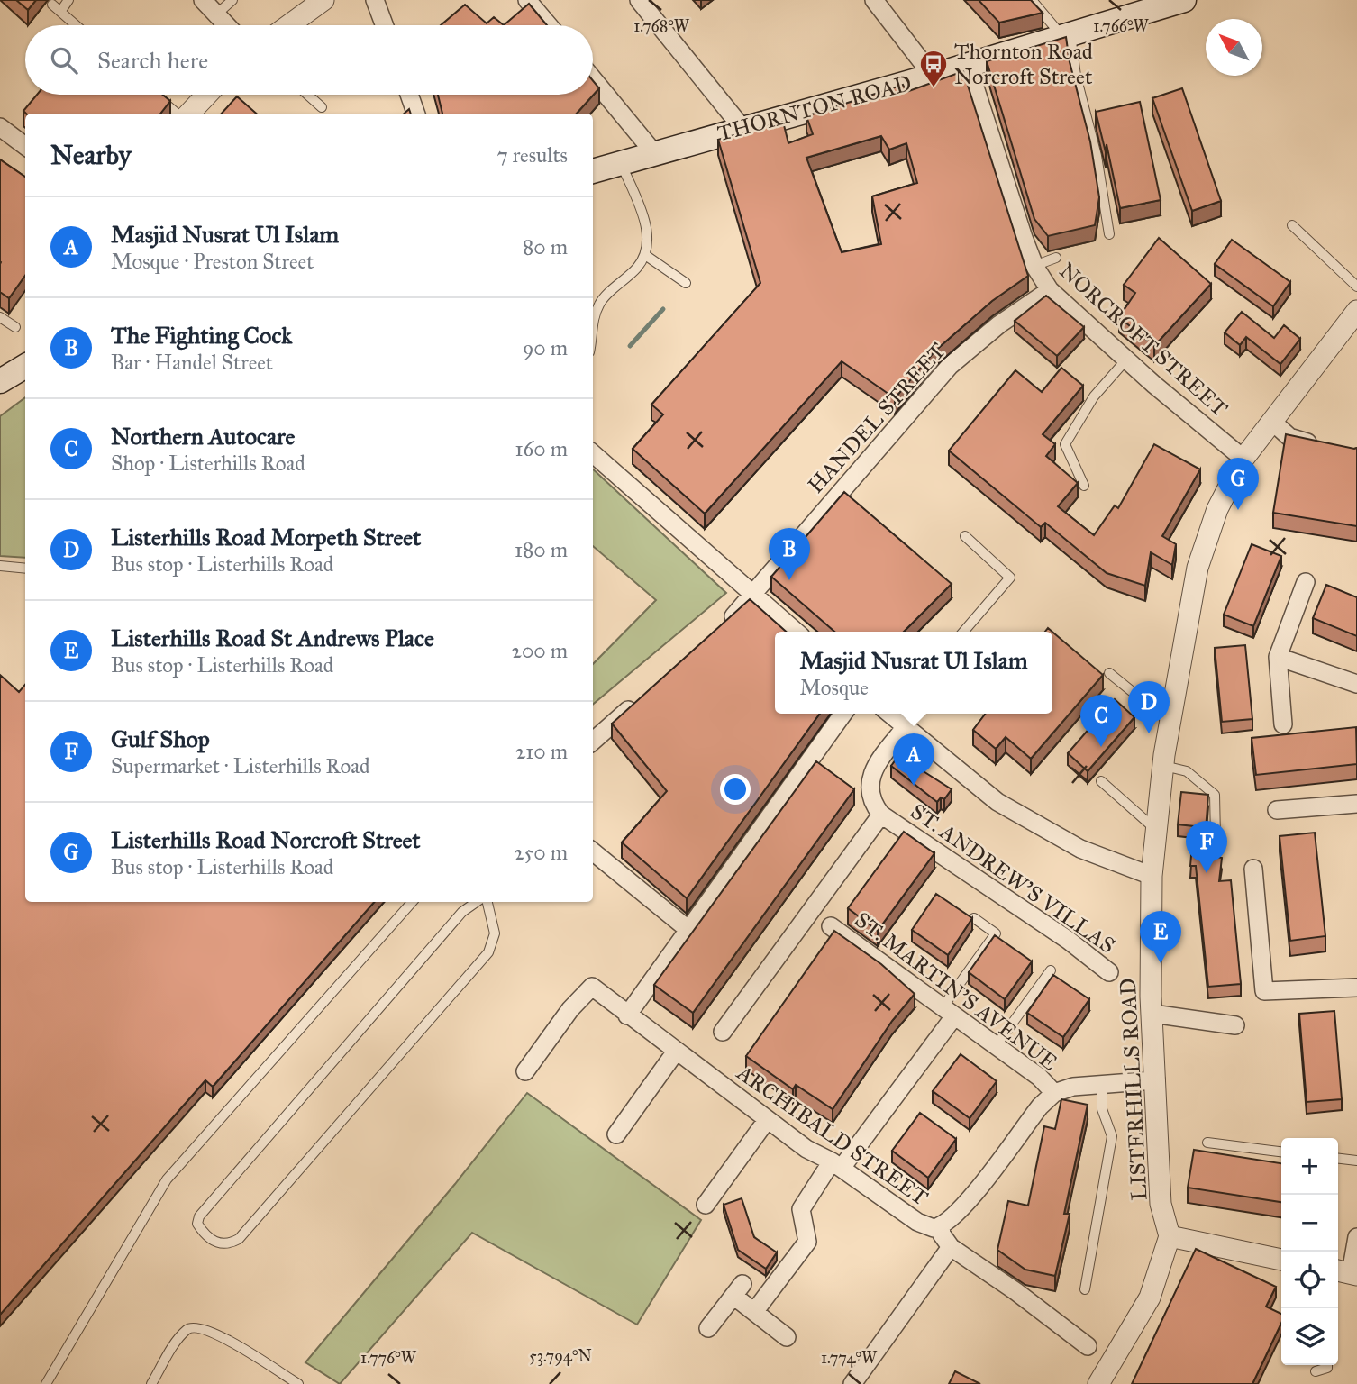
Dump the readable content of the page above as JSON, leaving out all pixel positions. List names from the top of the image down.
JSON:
{
  "streets": {
    "main road": ["THORNTON ROAD"],
    "street": [
      "NORCROFT STREET",
      "HANDEL STREET",
      "ST. ANDREW'S VILLAS",
      "ST. MARTIN'S AVENUE",
      "LISTERHILLS ROAD",
      "ARCHIBALD STREET"
    ]
  },
  "crossings": [
    ["THORNTON ROAD", "NORCROFT STREET"],
    ["NORCROFT STREET", "HANDEL STREET"],
    ["NORCROFT STREET", "LISTERHILLS ROAD"]
  ],
  "places": {
    "bus stop": ["Thornton Road Norcroft Street"]
  },
  "north": "top left",
  "page": {
    "search": "Search here",
    "heading": ["Nearby", "7 results"],
    "list": [
      {
        "mark": "A",
        "name": "Masjid Nusrat Ul Islam",
        "note": "Mosque · Preston Street",
        "value": "80 m"
      },
      {
        "mark": "B",
        "name": "The Fighting Cock",
        "note": "Bar · Handel Street",
        "value": "90 m"
      },
      {
        "mark": "C",
        "name": "Northern Autocare",
        "note": "Shop · Listerhills Road",
        "value": "160 m"
      },
      {
        "mark": "D",
        "name": "Listerhills Road Morpeth Street",
        "note": "Bus stop · Listerhills Road",
        "value": "180 m"
      },
      {
        "mark": "E",
        "name": "Listerhills Road St Andrews Place",
        "note": "Bus stop · Listerhills Road",
        "value": "200 m"
      },
      {
        "mark": "F",
        "name": "Gulf Shop",
        "note": "Supermarket · Listerhills Road",
        "value": "210 m"
      },
      {
        "mark": "G",
        "name": "Listerhills Road Norcroft Street",
        "note": "Bus stop · Listerhills Road",
        "value": "250 m"
      }
    ],
    "pins": [
      "G",
      "B",
      "D",
      "C",
      "A",
      "F",
      "E"
    ],
    "popup": ["Masjid Nusrat Ul Islam", "Mosque"],
    "map_buttons": ["+", "−"]
  },
  "coordinates": [
    "1.768°W",
    "1.766°W",
    "53.794°N",
    "1.776°W",
    "1.774°W"
  ]
}
